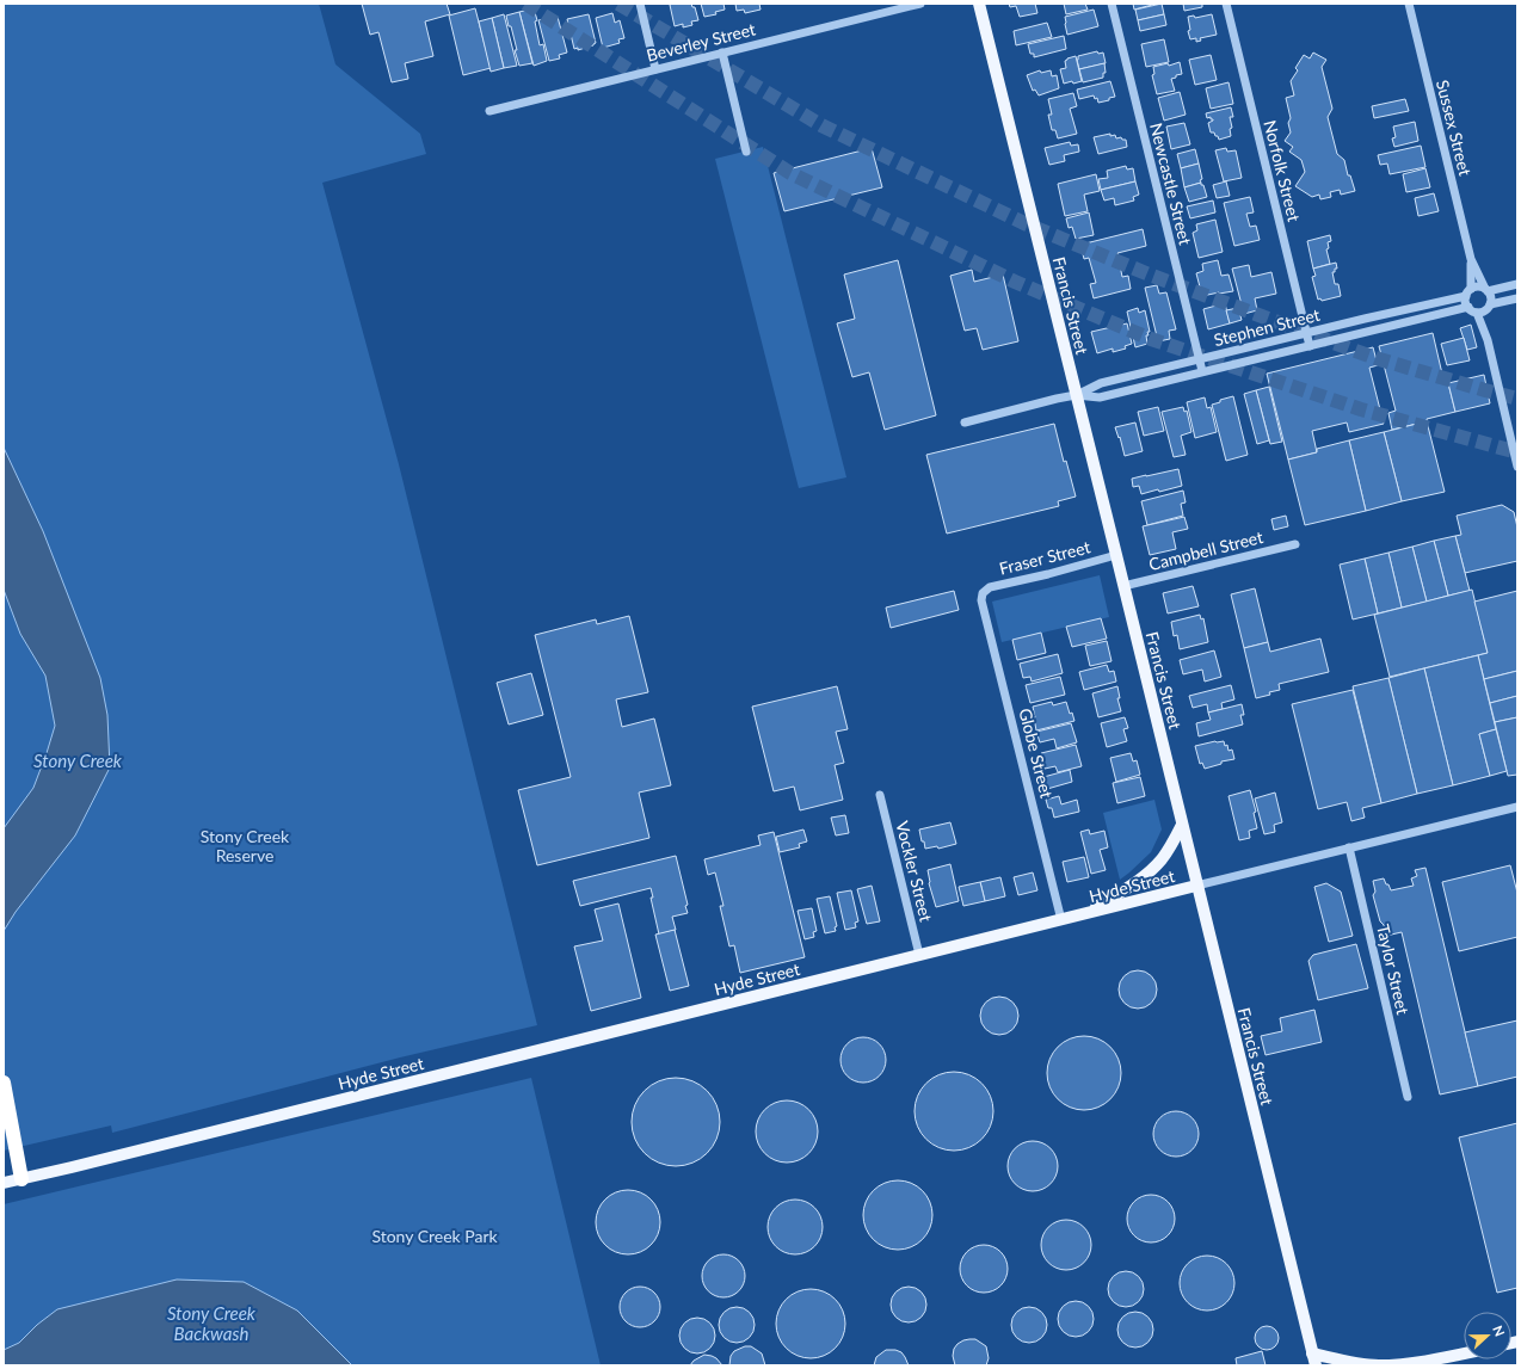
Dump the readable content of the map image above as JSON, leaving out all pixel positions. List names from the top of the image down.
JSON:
{
  "streets": {
    "main road": ["Francis Street", "Hyde Street"],
    "street": [
      "Beverley Street",
      "Sussex Street",
      "Norfolk Street",
      "Newcastle Street",
      "Stephen Street",
      "Campbell Street",
      "Fraser Street",
      "Globe Street",
      "Vockler Street",
      "Taylor Street"
    ]
  },
  "crossings": [
    ["Sussex Street", "Stephen Street"],
    ["Norfolk Street", "Stephen Street"],
    ["Newcastle Street", "Stephen Street"],
    ["Francis Street", "Stephen Street"],
    ["Francis Street", "Campbell Street"],
    ["Francis Street", "Fraser Street"],
    ["Francis Street", "Hyde Street"],
    ["Fraser Street", "Globe Street"],
    ["Globe Street", "Hyde Street"],
    ["Vockler Street", "Hyde Street"],
    ["Hyde Street", "Taylor Street"]
  ],
  "water": ["Stony Creek", "Stony Creek Backwash"],
  "parks": ["Stony Creek Reserve", "Stony Creek Park"],
  "north": "right"
}
